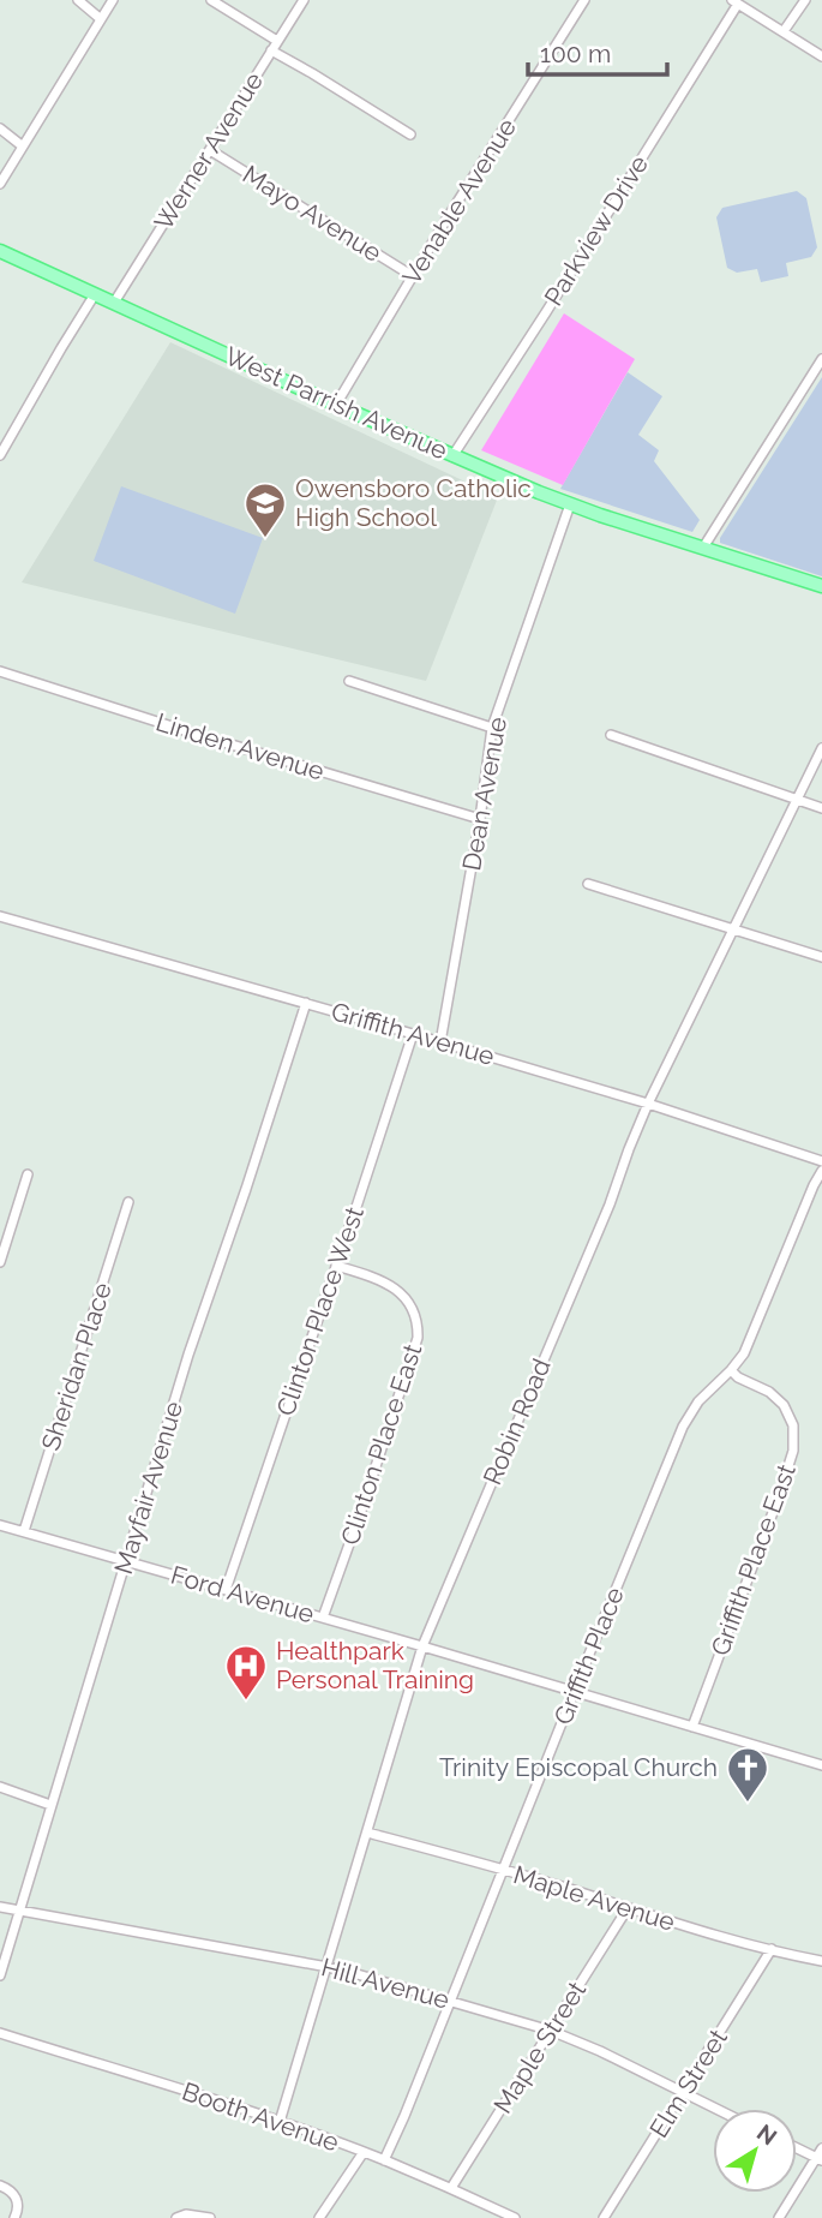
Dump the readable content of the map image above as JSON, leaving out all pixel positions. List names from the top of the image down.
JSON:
{
  "streets": {
    "main road": ["West Parrish Avenue"],
    "street": [
      "Werner Avenue",
      "Venable Avenue",
      "Mayo Avenue",
      "Parkview Drive",
      "Linden Avenue",
      "Dean Avenue",
      "Griffith Avenue",
      "Clinton Place West",
      "Sheridan Place",
      "Robin Road",
      "Clinton Place East",
      "Mayfair Avenue",
      "Griffith Place East",
      "Ford Avenue",
      "Griffith Place",
      "Maple Avenue",
      "Hill Avenue",
      "Maple Street",
      "Elm Street",
      "Booth Avenue"
    ]
  },
  "crossings": [
    ["Werner Avenue", "Mayo Avenue"],
    ["Werner Avenue", "West Parrish Avenue"],
    ["Venable Avenue", "Mayo Avenue"],
    ["Venable Avenue", "West Parrish Avenue"],
    ["Parkview Drive", "West Parrish Avenue"],
    ["West Parrish Avenue", "Dean Avenue"],
    ["Linden Avenue", "Dean Avenue"],
    ["Dean Avenue", "Griffith Avenue"],
    ["Griffith Avenue", "Clinton Place West"],
    ["Griffith Avenue", "Robin Road"],
    ["Griffith Avenue", "Mayfair Avenue"],
    ["Clinton Place West", "Clinton Place East"],
    ["Clinton Place West", "Ford Avenue"],
    ["Sheridan Place", "Ford Avenue"],
    ["Robin Road", "Ford Avenue"],
    ["Robin Road", "Maple Avenue"],
    ["Robin Road", "Hill Avenue"],
    ["Robin Road", "Booth Avenue"],
    ["Clinton Place East", "Ford Avenue"],
    ["Mayfair Avenue", "Ford Avenue"],
    ["Mayfair Avenue", "Hill Avenue"],
    ["Griffith Place East", "Ford Avenue"],
    ["Griffith Place East", "Griffith Place"],
    ["Ford Avenue", "Griffith Place"],
    ["Griffith Place", "Maple Avenue"],
    ["Griffith Place", "Hill Avenue"],
    ["Griffith Place", "Booth Avenue"],
    ["Maple Avenue", "Maple Street"],
    ["Maple Avenue", "Elm Street"],
    ["Hill Avenue", "Maple Street"],
    ["Hill Avenue", "Elm Street"],
    ["Maple Street", "Booth Avenue"]
  ],
  "places": {
    "school or university": ["Owensboro Catholic High School"],
    "hospital": ["Healthpark Personal Training"],
    "church": ["Trinity Episcopal Church"]
  },
  "scale_bar": "100 m",
  "north": "top right"
}
